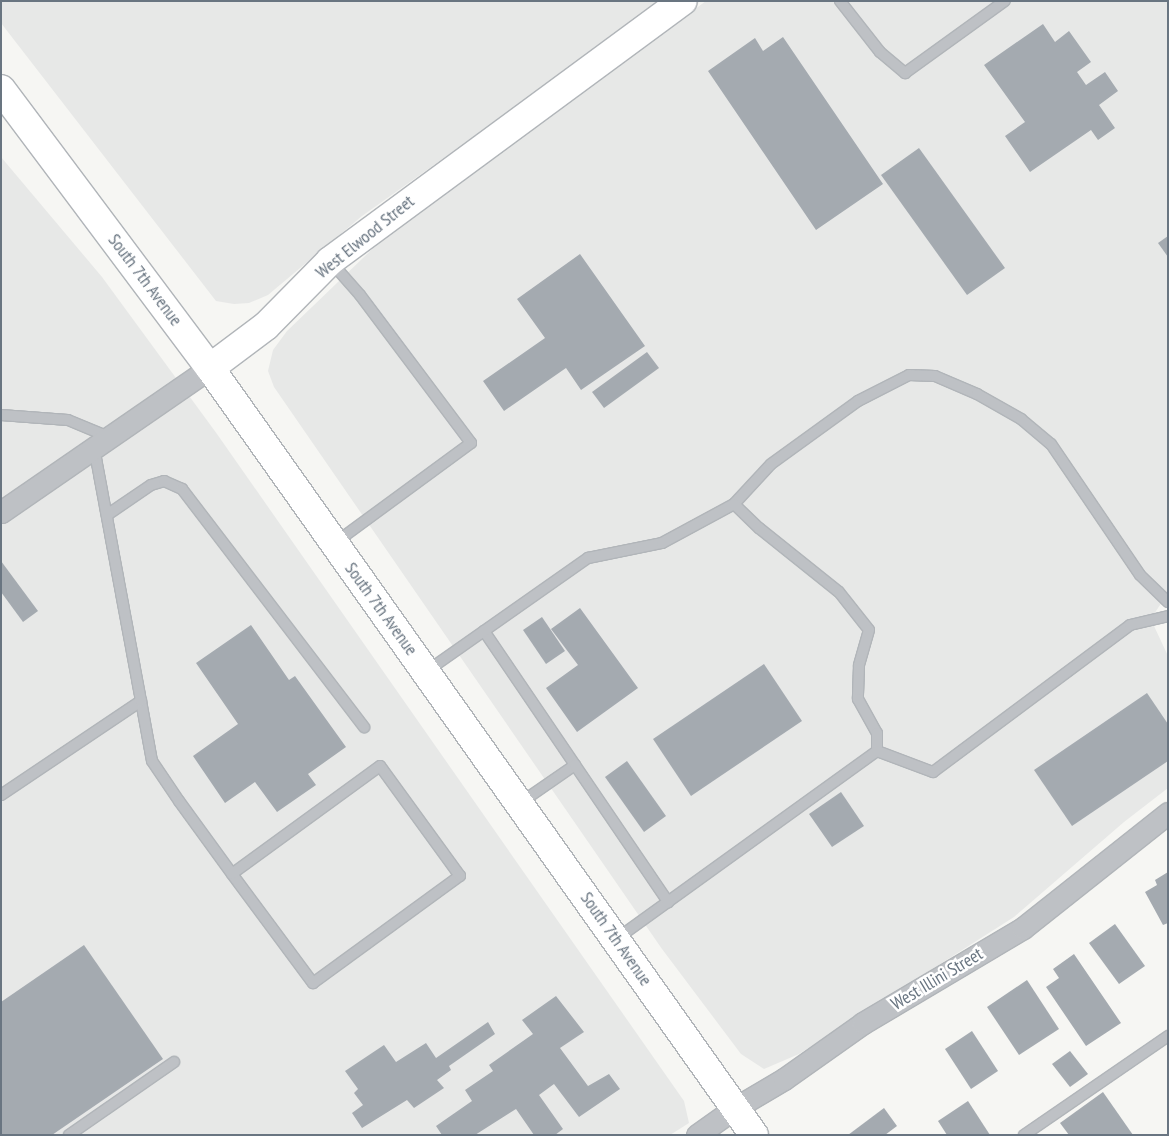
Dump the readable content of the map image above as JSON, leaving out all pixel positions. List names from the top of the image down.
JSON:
{
  "streets": {
    "main road": ["West Elwood Street", "South 7th Avenue"],
    "street": ["West Illini Street"]
  },
  "crossings": [
    ["West Elwood Street", "South 7th Avenue"],
    ["South 7th Avenue", "West Illini Street"]
  ]
}
